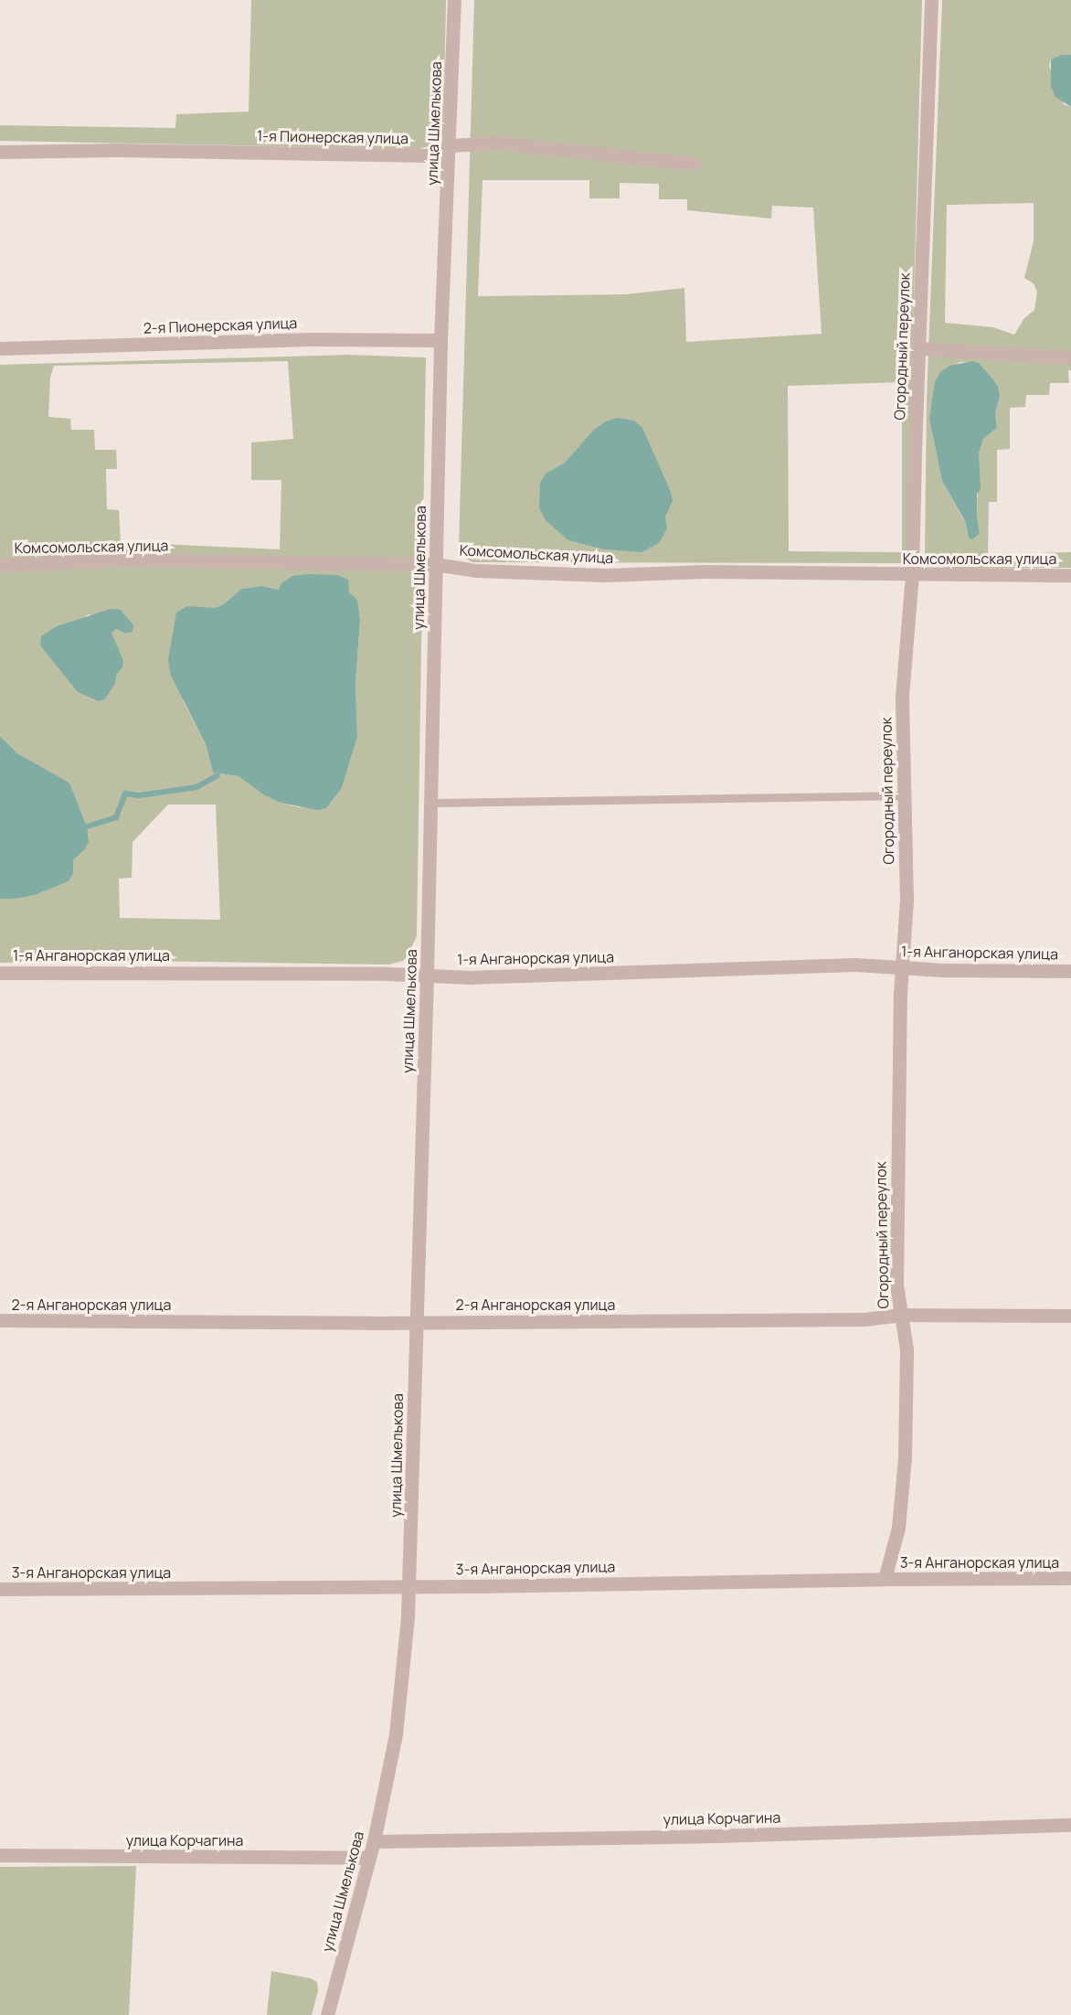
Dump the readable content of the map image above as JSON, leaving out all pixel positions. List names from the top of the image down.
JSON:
{
  "streets": {
    "street": [
      "улица Шмелькова",
      "1-я Пионерская улица",
      "2-я Пионерская улица",
      "Огородный переулок",
      "Комсомольская улица",
      "1-я Анганорская улица",
      "2-я Анганорская улица",
      "3-я Анганорская улица",
      "улица Корчагина"
    ]
  },
  "crossings": [
    ["улица Шмелькова", "1-я Пионерская улица"],
    ["улица Шмелькова", "2-я Пионерская улица"],
    ["улица Шмелькова", "Комсомольская улица"],
    ["улица Шмелькова", "1-я Анганорская улица"],
    ["улица Шмелькова", "2-я Анганорская улица"],
    ["улица Шмелькова", "3-я Анганорская улица"],
    ["улица Шмелькова", "улица Корчагина"],
    ["Огородный переулок", "Комсомольская улица"],
    ["Огородный переулок", "1-я Анганорская улица"],
    ["Огородный переулок", "2-я Анганорская улица"],
    ["Огородный переулок", "3-я Анганорская улица"]
  ]
}
